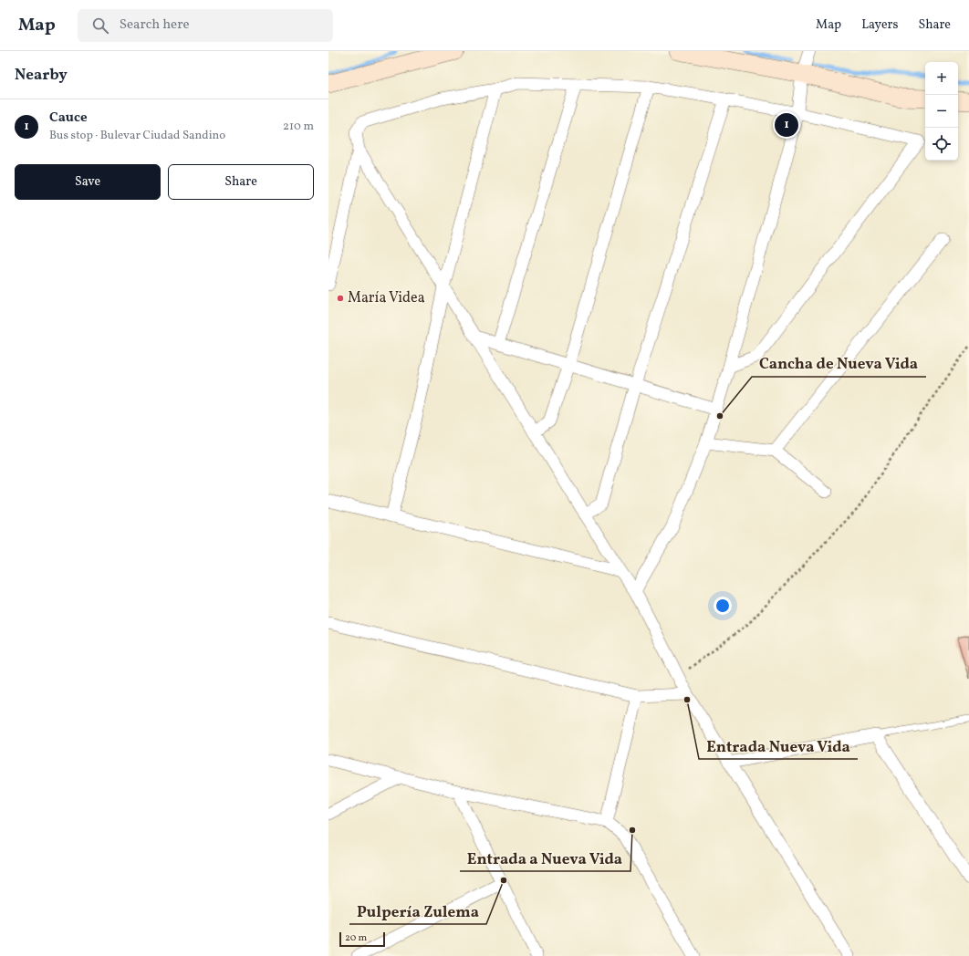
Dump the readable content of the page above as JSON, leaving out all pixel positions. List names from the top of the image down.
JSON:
{
  "places": [
    "María Videa",
    "Cancha de Nueva Vida",
    "Entrada Nueva Vida",
    "Entrada a Nueva Vida",
    "Pulpería Zulema"
  ],
  "scale_bar": "20 m",
  "page": {
    "header": "Map",
    "search": "Search here",
    "nav": ["Map", "Layers", "Share"],
    "heading": "Nearby",
    "map_buttons": ["+", "−"],
    "list": [
      {
        "mark": "1",
        "name": "Cauce",
        "note": "Bus stop · Bulevar Ciudad Sandino",
        "value": "210 m"
      }
    ],
    "pins": "1",
    "buttons": ["Save", "Share"],
    "scale": "20 m"
  }
}
